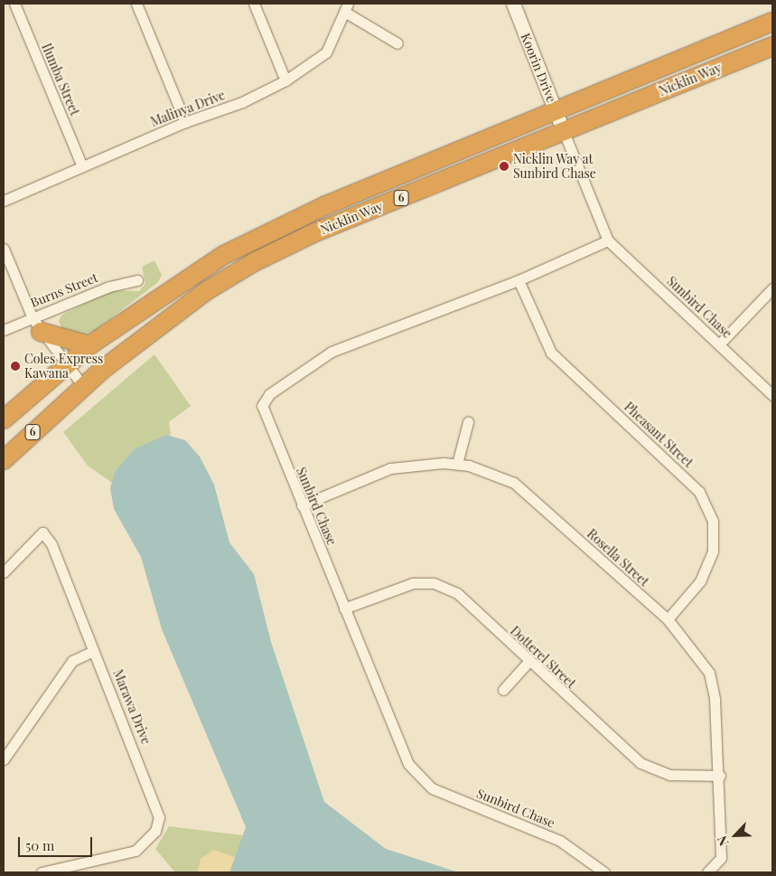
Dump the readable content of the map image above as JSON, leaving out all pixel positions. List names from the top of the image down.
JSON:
{
  "streets": {
    "highway": ["Nicklin Way", "6"],
    "street": [
      "Koorin Drive",
      "Ilumba Street",
      "Malinya Drive",
      "Burns Street",
      "Sunbird Chase",
      "Pheasant Street",
      "Rosella Street",
      "Dotterel Street",
      "Marawa Drive"
    ]
  },
  "crossings": [
    ["Koorin Drive", "Nicklin Way"],
    ["Koorin Drive", "Sunbird Chase"],
    ["Ilumba Street", "Malinya Drive"],
    ["Nicklin Way", "Sunbird Chase"],
    ["Sunbird Chase", "Pheasant Street"],
    ["Sunbird Chase", "Rosella Street"],
    ["Sunbird Chase", "Dotterel Street"],
    ["Pheasant Street", "Rosella Street"],
    ["Rosella Street", "Dotterel Street"]
  ],
  "places": ["Nicklin Way at Sunbird Chase", "Coles Express Kawana"],
  "scale_bar": "50 m",
  "north": "bottom left"
}
